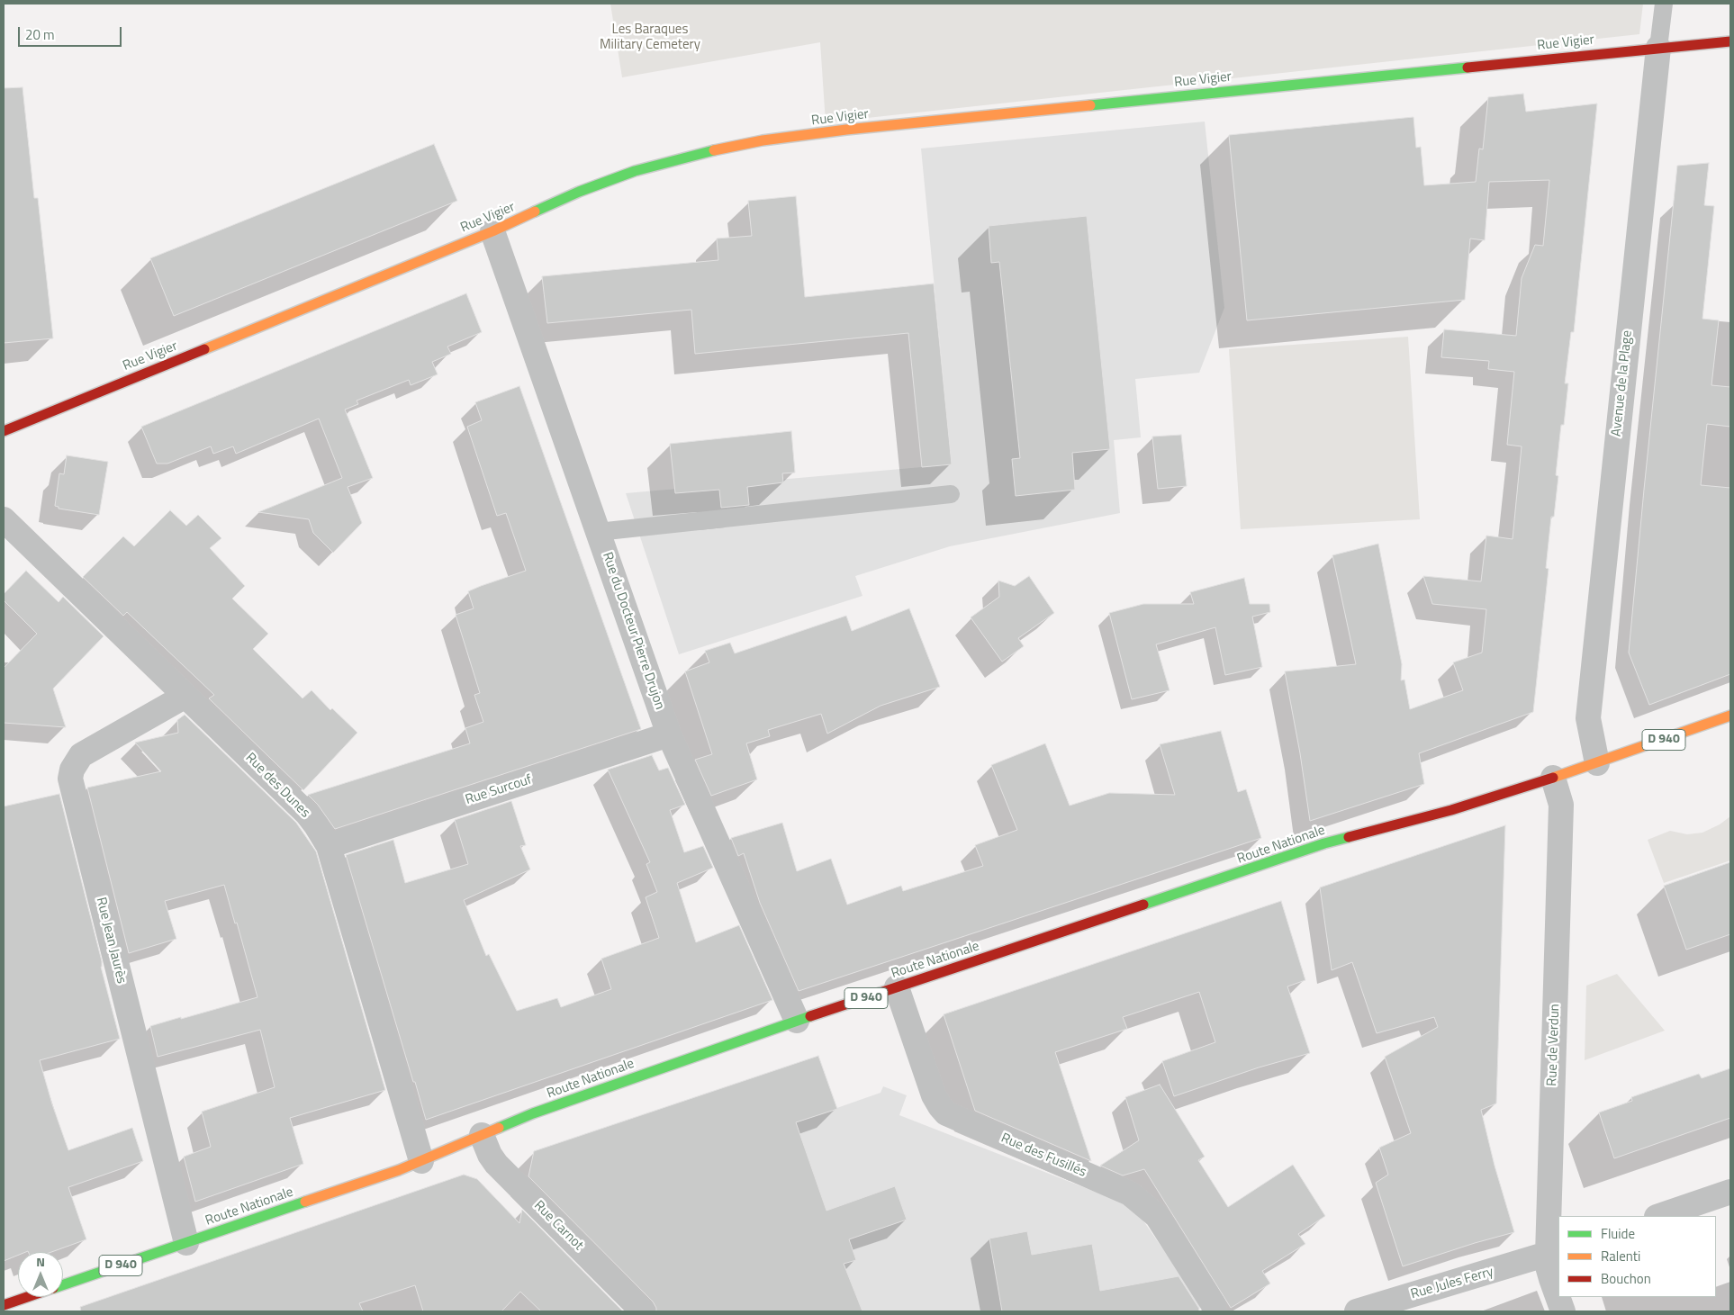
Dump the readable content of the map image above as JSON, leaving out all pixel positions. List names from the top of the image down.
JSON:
{
  "streets": {
    "main road": ["Rue Vigier", "D 940", "Route Nationale"],
    "street": [
      "Avenue de la Plage",
      "Rue du Docteur Pierre Drujon",
      "Rue des Dunes",
      "Rue Surcouf",
      "Rue Jean Jaurès",
      "Rue de Verdun",
      "Rue des Fusillés",
      "Rue Carnot",
      "Rue Jules Ferry"
    ]
  },
  "crossings": [
    ["Rue Vigier", "Avenue de la Plage"],
    ["Rue Vigier", "Rue du Docteur Pierre Drujon"],
    ["Avenue de la Plage", "Route Nationale"],
    ["Rue du Docteur Pierre Drujon", "Rue Surcouf"],
    ["Rue du Docteur Pierre Drujon", "Route Nationale"],
    ["Rue des Dunes", "Rue Surcouf"],
    ["Rue des Dunes", "Route Nationale"],
    ["Rue des Dunes", "Rue Jean Jaurès"],
    ["Route Nationale", "Rue Jean Jaurès"],
    ["Route Nationale", "Rue de Verdun"],
    ["Route Nationale", "Rue des Fusillés"],
    ["Route Nationale", "Rue Carnot"],
    ["Rue de Verdun", "Rue Jules Ferry"]
  ],
  "parks": ["Les Baraques Military Cemetery"],
  "legend": ["Fluide", "Ralenti", "Bouchon"],
  "scale_bar": "20 m",
  "north": "top"
}
